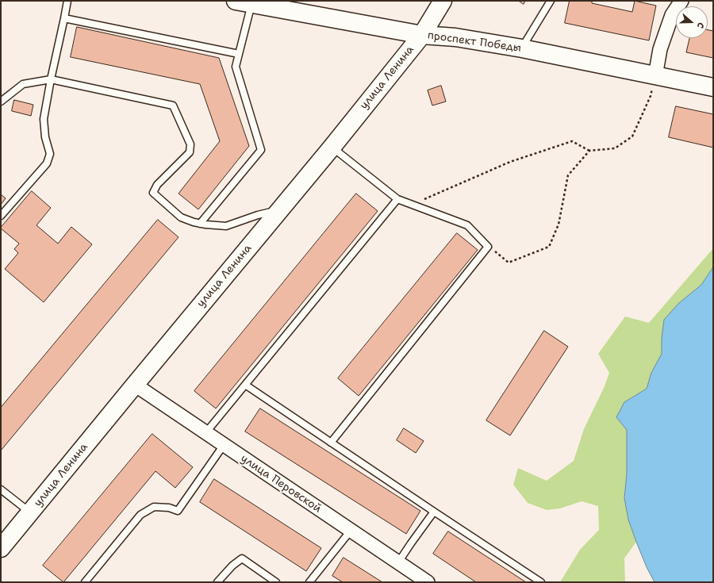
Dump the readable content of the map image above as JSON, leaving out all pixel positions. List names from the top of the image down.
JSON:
{
  "streets": {
    "street": ["проспект Победы", "улица Ленина", "улица Перовской"]
  },
  "crossings": [
    ["проспект Победы", "улица Ленина"],
    ["улица Ленина", "улица Перовской"]
  ],
  "north": "right"
}
